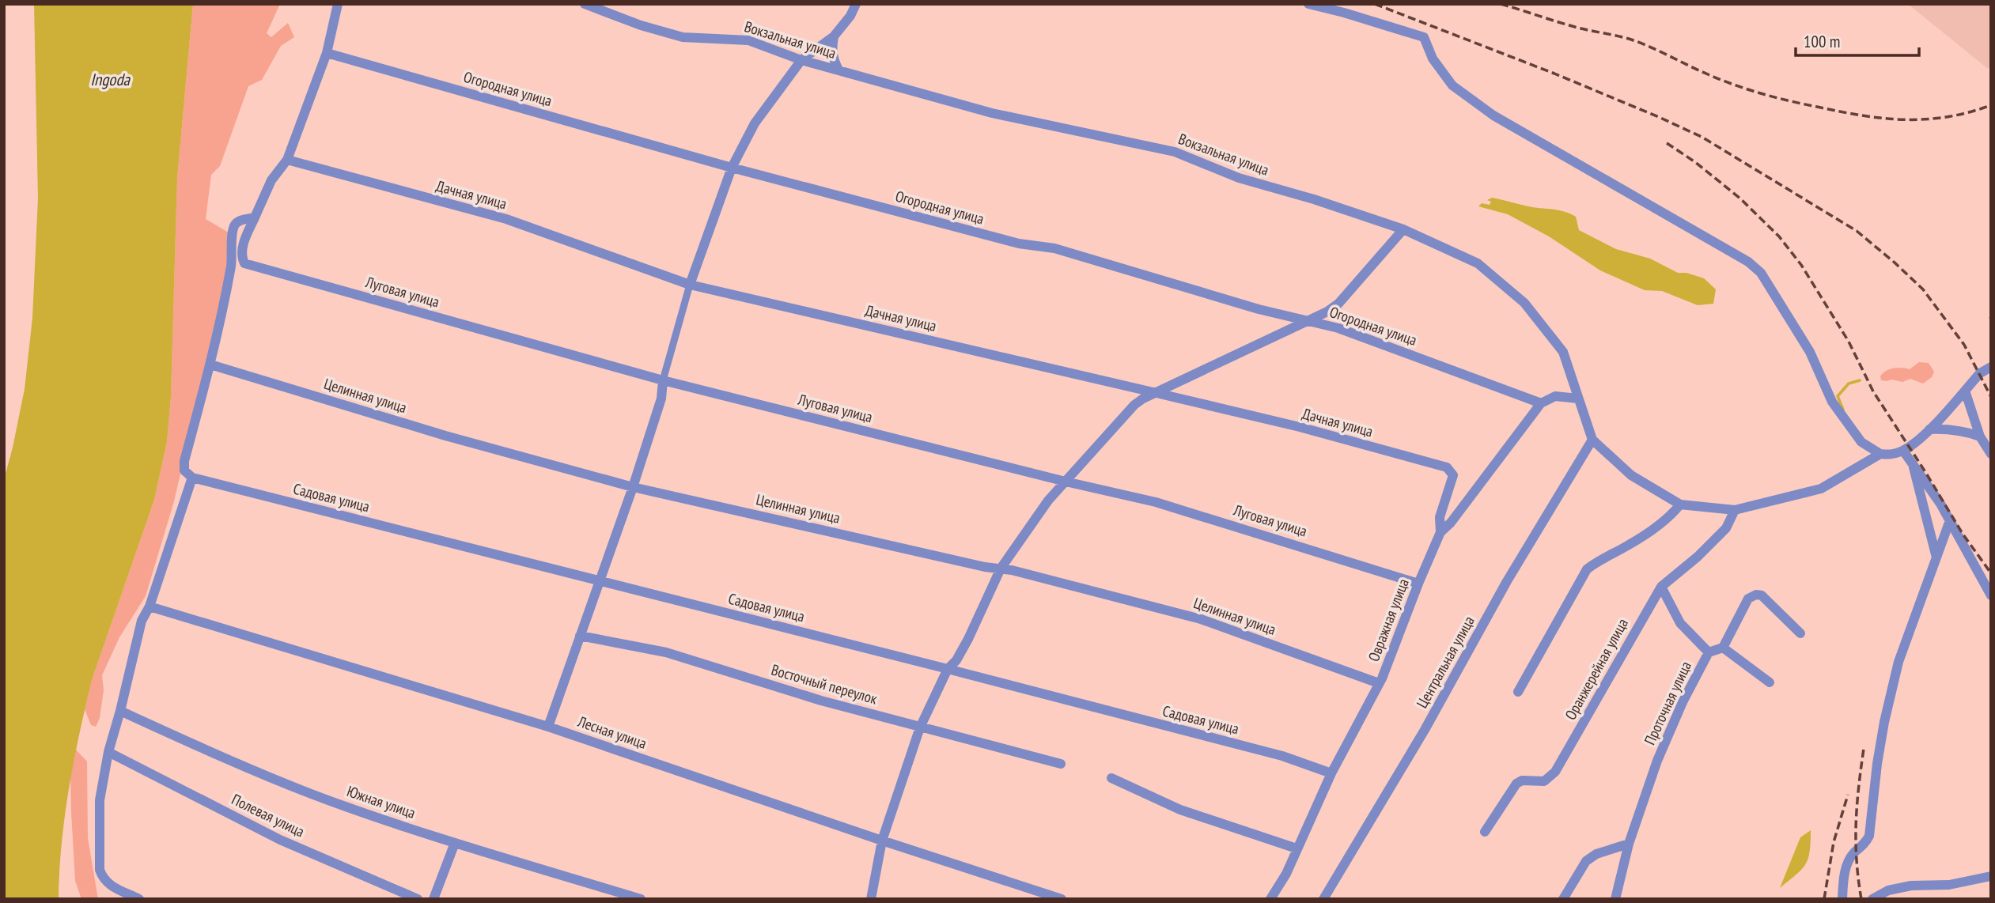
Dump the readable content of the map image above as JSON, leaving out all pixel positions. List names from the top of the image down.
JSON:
{
  "streets": {
    "street": [
      "Вокзальная улица",
      "Огородная улица",
      "Дачная улица",
      "Луговая улица",
      "Целинная улица",
      "Садовая улица",
      "Овражная улица",
      "Центральная улица",
      "Оранжерейная улица",
      "Восточный переулок",
      "Проточная улица",
      "Лесная улица",
      "Южная улица",
      "Полевая улица"
    ]
  },
  "crossings": [
    ["Вокзальная улица", "Центральная улица"],
    ["Вокзальная улица", "Оранжерейная улица"],
    ["Огородная улица", "Овражная улица"],
    ["Дачная улица", "Овражная улица"],
    ["Луговая улица", "Овражная улица"],
    ["Целинная улица", "Овражная улица"],
    ["Садовая улица", "Овражная улица"]
  ],
  "water": ["Ingoda"],
  "scale_bar": "100 m"
}
